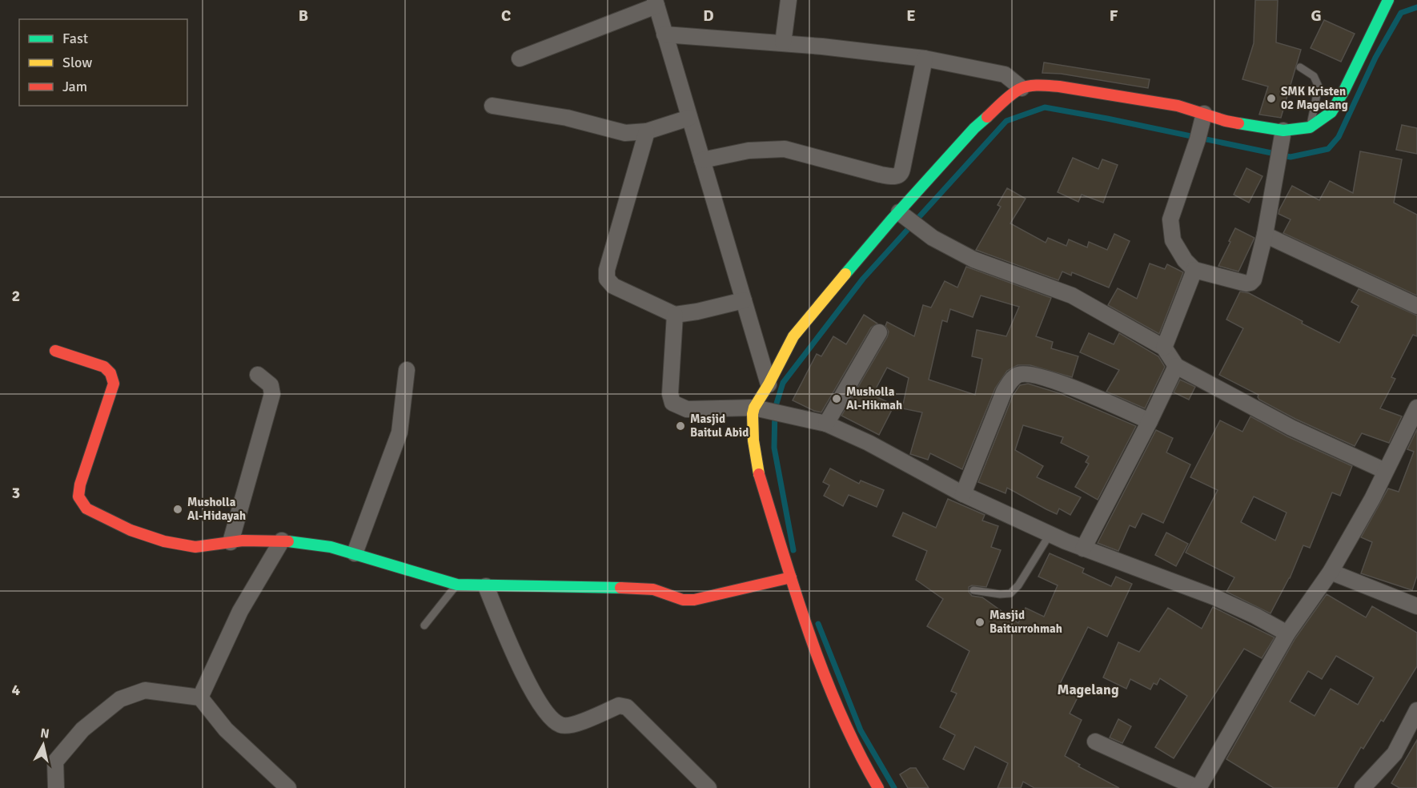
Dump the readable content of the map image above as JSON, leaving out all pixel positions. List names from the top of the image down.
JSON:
{
  "districts": ["Magelang"],
  "places": [
    "SMK Kristen 02 Magelang",
    "Musholla Al-Hikmah",
    "Masjid Baitul Abid",
    "Musholla Al-Hidayah",
    "Masjid Baiturrohmah"
  ],
  "legend": ["Fast", "Slow", "Jam"],
  "north": "top",
  "grid": {
    "columns": [
      "B",
      "C",
      "D",
      "E",
      "F",
      "G"
    ],
    "rows": ["2", "3", "4"]
  }
}
